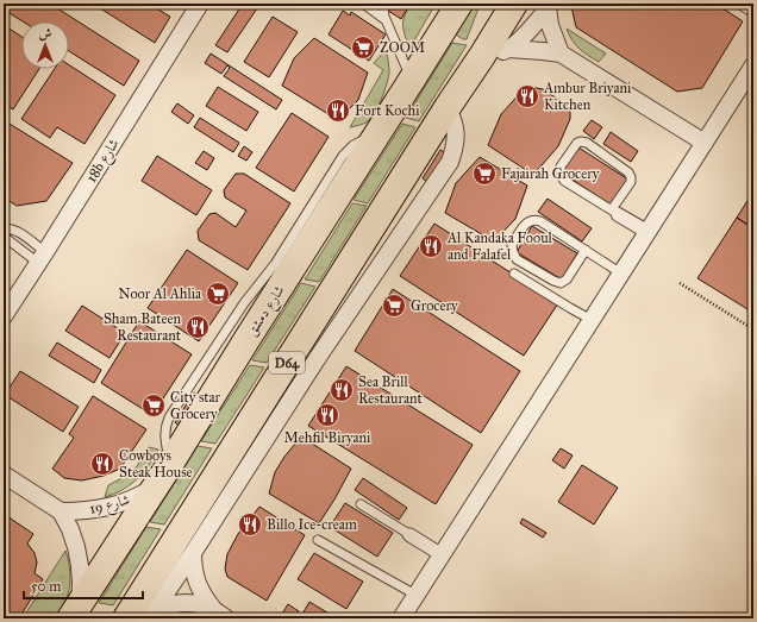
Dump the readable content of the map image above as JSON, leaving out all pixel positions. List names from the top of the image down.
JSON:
{
  "streets": {
    "main road": ["شارع دمشق", "D64"],
    "street": ["18b شارع", "شارع 19"]
  },
  "crossings": [
    ["شارع دمشق", "شارع 19"]
  ],
  "places": {
    "supermarket": [
      "ZOOM",
      "Fajairah Grocery",
      "Noor Al Ahlia",
      "Grocery",
      "City star Grocery"
    ],
    "restaurant": [
      "Ambur Briyani Kitchen",
      "Fort Kochi",
      "Al Kandaka Fooul and Falafel",
      "Sham Bateen Restaurant",
      "Sea Brill Restaurant",
      "Mehfil Biryani",
      "Cowboys Steak House",
      "Billo Ice-cream"
    ]
  },
  "scale_bar": "50 m",
  "north": "top"
}
